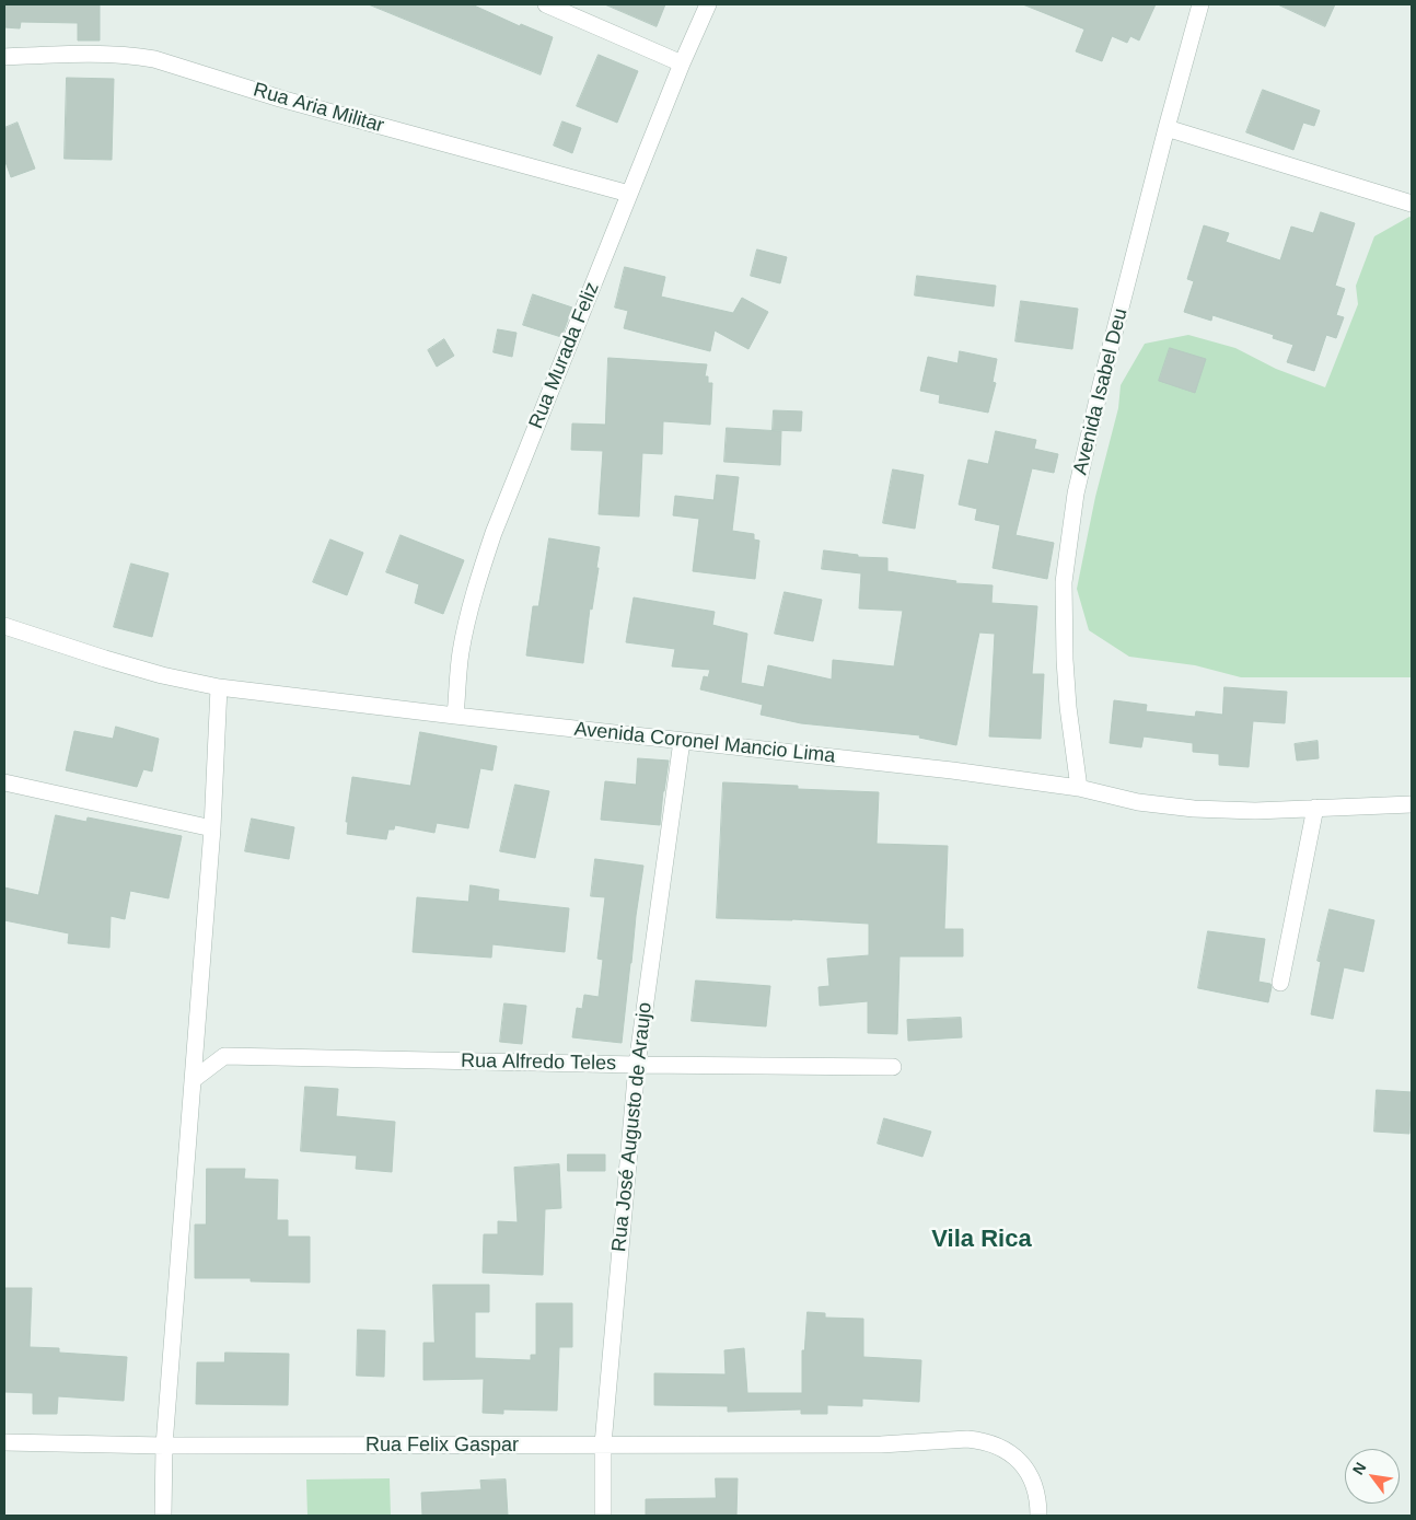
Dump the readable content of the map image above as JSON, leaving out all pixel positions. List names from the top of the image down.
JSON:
{
  "streets": {
    "street": [
      "Rua Aria Militar",
      "Rua Murada Feliz",
      "Avenida Isabel Deu",
      "Avenida Coronel Mancio Lima",
      "Rua Alfredo Teles",
      "Rua José Augusto de Araujo",
      "Rua Felix Gaspar"
    ]
  },
  "crossings": [
    ["Rua Aria Militar", "Rua Murada Feliz"],
    ["Rua Murada Feliz", "Avenida Coronel Mancio Lima"],
    ["Avenida Isabel Deu", "Avenida Coronel Mancio Lima"],
    ["Avenida Coronel Mancio Lima", "Rua José Augusto de Araujo"],
    ["Rua Alfredo Teles", "Rua José Augusto de Araujo"],
    ["Rua José Augusto de Araujo", "Rua Felix Gaspar"]
  ],
  "districts": ["Vila Rica"],
  "north": "top left"
}
